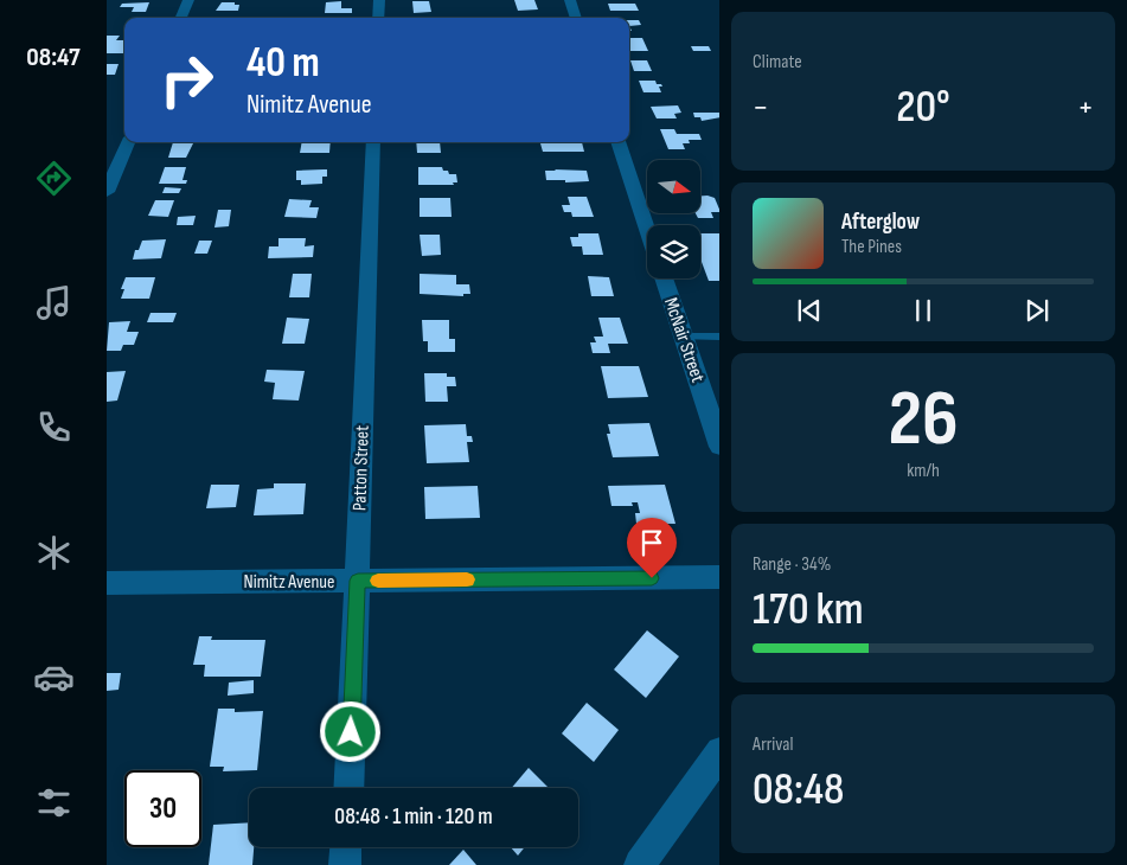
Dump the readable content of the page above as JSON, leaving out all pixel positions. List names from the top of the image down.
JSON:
{
  "streets": {
    "street": ["McNair Street", "Patton Street", "Nimitz Avenue"]
  },
  "crossings": [
    ["Patton Street", "Nimitz Avenue"]
  ],
  "north": "right",
  "page": {
    "tabs": "08:47",
    "tile": [
      "Climate",
      ["26", "km/h"],
      ["Range · 34%", "170 km"],
      ["Arrival", "08:48"]
    ],
    "turn": ["40 m", "Nimitz Avenue"],
    "heat": ["−", "20°", "+"],
    "song": ["Afterglow", "The Pines"],
    "limit": "30",
    "trip": "08:48 · 1 min · 120 m"
  }
}
